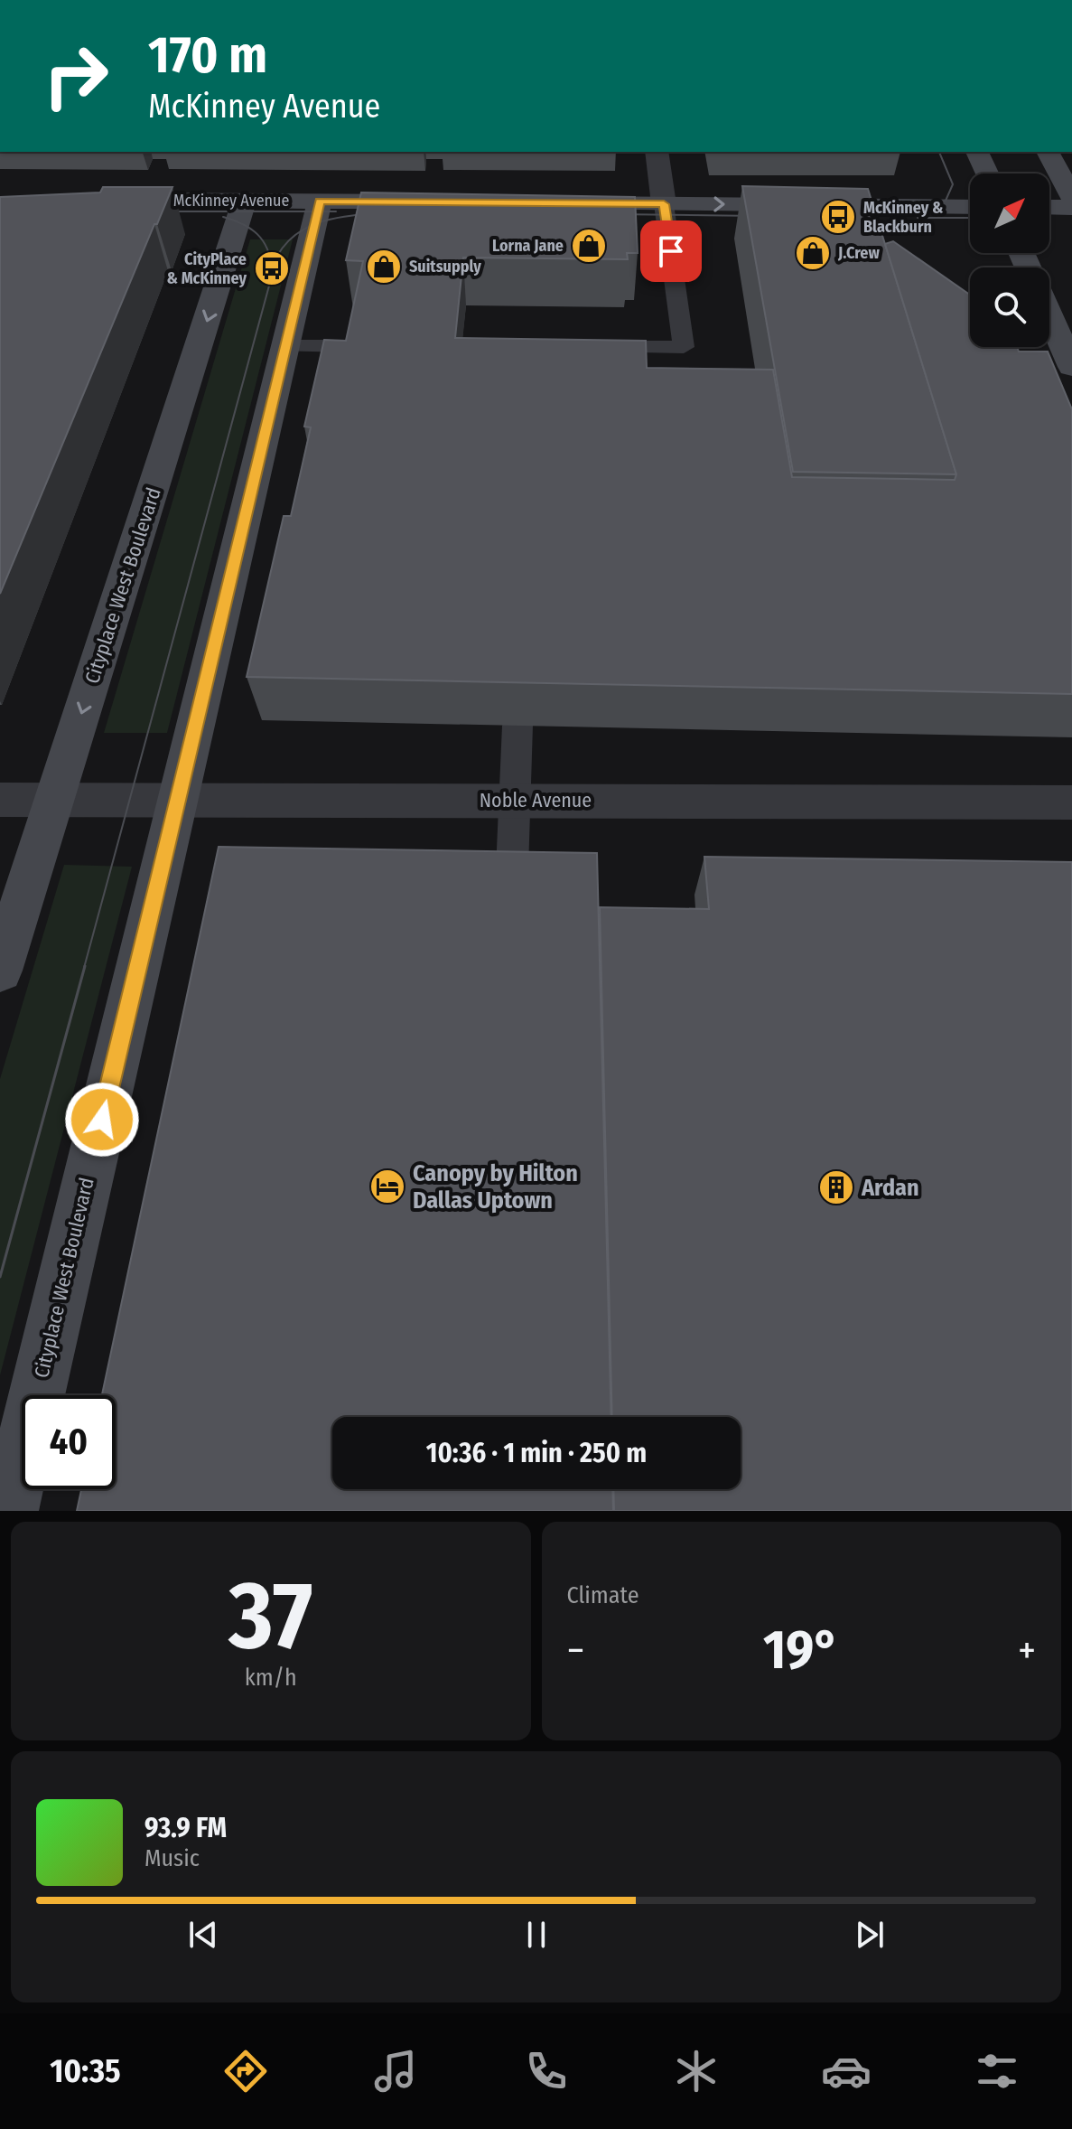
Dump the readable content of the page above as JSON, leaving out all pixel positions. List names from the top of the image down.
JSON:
{
  "streets": {
    "street": ["McKinney Avenue", "Cityplace West Boulevard", "Noble Avenue"]
  },
  "crossings": [
    ["McKinney Avenue", "Cityplace West Boulevard"],
    ["Cityplace West Boulevard", "Noble Avenue"]
  ],
  "places": {
    "bus stop": ["McKinney & Blackburn", "CityPlace & McKinney"],
    "shop": ["Lorna Jane", "J.Crew", "Suitsupply"],
    "hotel": ["Canopy by Hilton Dallas Uptown"],
    "building": ["Ardan"]
  },
  "north": "top right",
  "page": {
    "turn": ["170 m", "McKinney Avenue"],
    "limit": "40",
    "trip": "10:36 · 1 min · 250 m",
    "tile": [
      ["37", "km/h"],
      "Climate"
    ],
    "heat": ["−", "19°", "+"],
    "song": ["93.9 FM", "Music"],
    "tabs": "10:35"
  }
}
